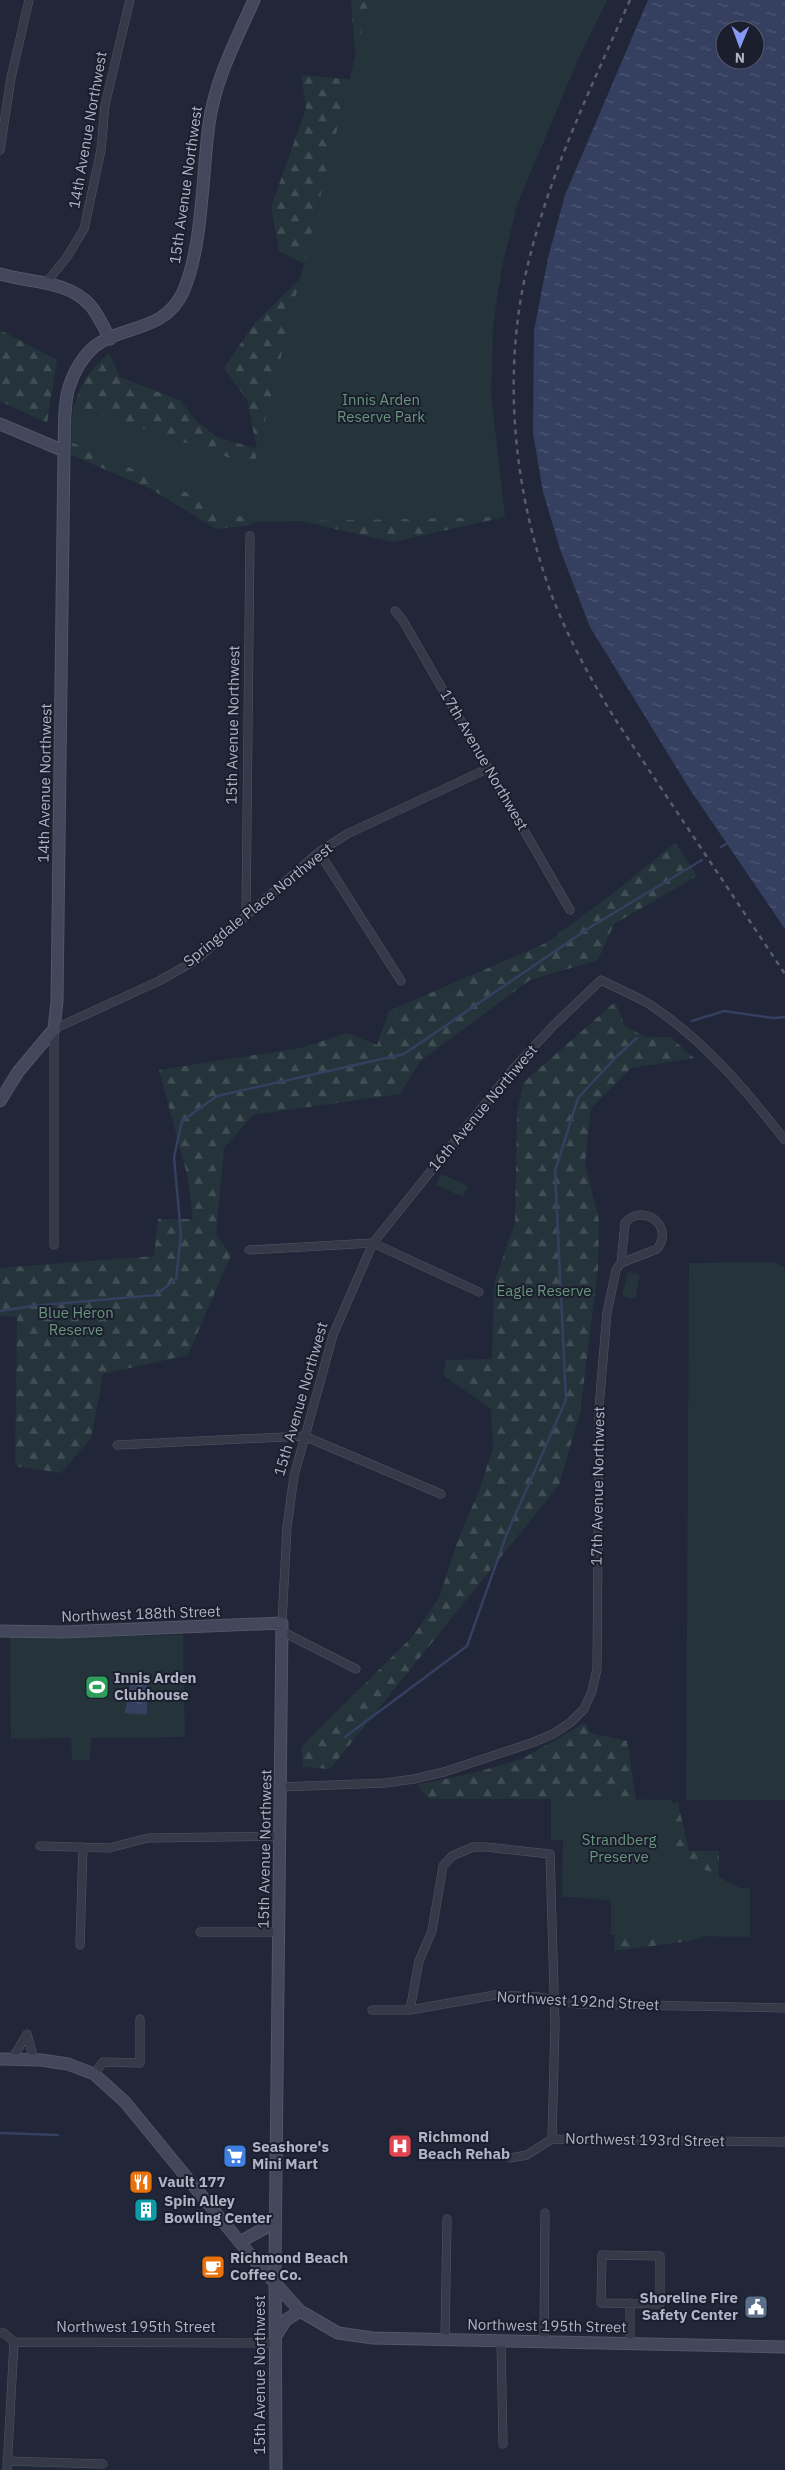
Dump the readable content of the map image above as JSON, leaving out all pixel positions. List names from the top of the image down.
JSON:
{
  "streets": {
    "street": [
      "14th Avenue Northwest",
      "15th Avenue Northwest",
      "17th Avenue Northwest",
      "Springdale Place Northwest",
      "16th Avenue Northwest",
      "Northwest 188th Street",
      "Northwest 192nd Street",
      "Northwest 193rd Street",
      "Northwest 195th Street"
    ]
  },
  "crossings": [
    ["14th Avenue Northwest", "15th Avenue Northwest"],
    ["14th Avenue Northwest", "Springdale Place Northwest"],
    ["15th Avenue Northwest", "17th Avenue Northwest"],
    ["15th Avenue Northwest", "Springdale Place Northwest"],
    ["15th Avenue Northwest", "16th Avenue Northwest"],
    ["15th Avenue Northwest", "Northwest 188th Street"],
    ["15th Avenue Northwest", "Northwest 195th Street"],
    ["17th Avenue Northwest", "Springdale Place Northwest"]
  ],
  "parks": [
    "Innis Arden Reserve Park",
    "Eagle Reserve",
    "Blue Heron Reserve",
    "Strandberg Preserve"
  ],
  "places": {
    "sports": ["Innis Arden Clubhouse"],
    "hospital": ["Richmond Beach Rehab"],
    "supermarket": ["Seashore's Mini Mart"],
    "restaurant": ["Vault 177"],
    "building": ["Spin Alley Bowling Center"],
    "cafe": ["Richmond Beach Coffee Co."],
    "public building": ["Shoreline Fire Safety Center"]
  },
  "north": "bottom"
}
